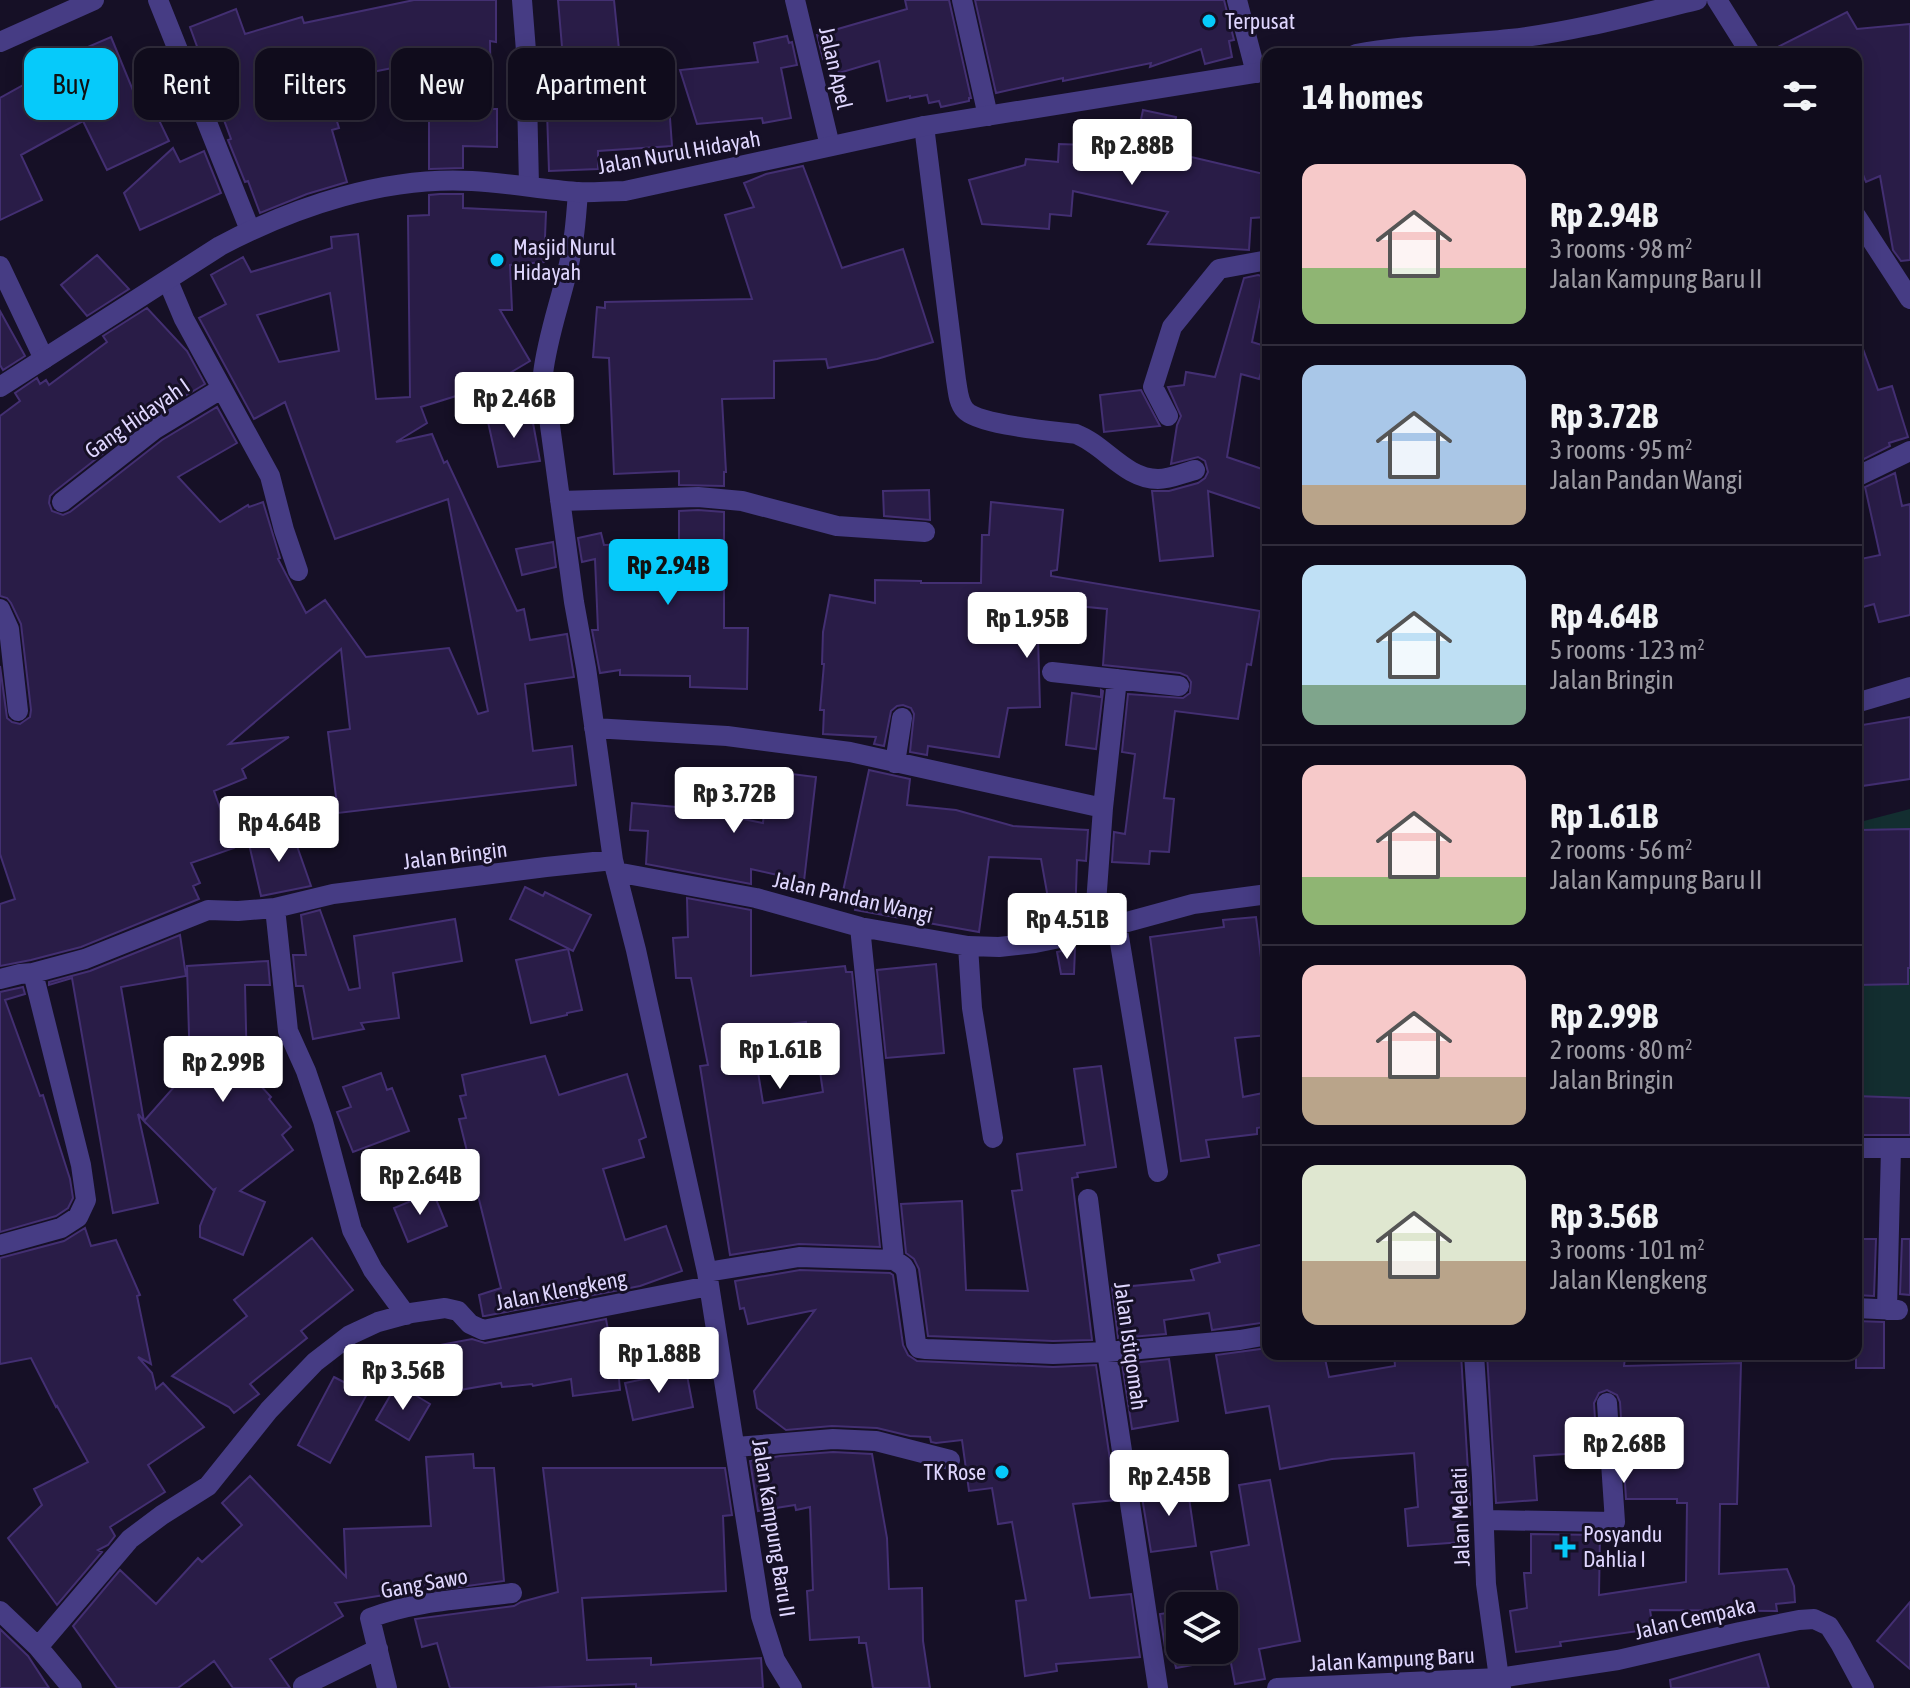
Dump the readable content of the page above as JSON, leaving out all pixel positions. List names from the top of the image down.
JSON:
{
  "streets": {
    "street": [
      "Jalan Apel",
      "Jalan Nurul Hidayah",
      "Gang Hidayah I",
      "Jalan Bringin",
      "Jalan Pandan Wangi",
      "Jalan Klengkeng",
      "Jalan Istiqomah",
      "Jalan Melati",
      "Jalan Kampung Baru II",
      "Gang Sawo",
      "Jalan Cempaka",
      "Jalan Kampung Baru"
    ]
  },
  "crossings": [
    ["Jalan Apel", "Jalan Nurul Hidayah"],
    ["Jalan Nurul Hidayah", "Gang Hidayah I"],
    ["Jalan Nurul Hidayah", "Jalan Kampung Baru II"],
    ["Jalan Bringin", "Jalan Pandan Wangi"],
    ["Jalan Bringin", "Jalan Kampung Baru II"],
    ["Jalan Pandan Wangi", "Jalan Kampung Baru II"],
    ["Jalan Klengkeng", "Jalan Kampung Baru II"],
    ["Jalan Melati", "Jalan Cempaka"],
    ["Jalan Melati", "Jalan Kampung Baru"],
    ["Jalan Cempaka", "Jalan Kampung Baru"]
  ],
  "places": {
    "other": ["Terpusat", "Masjid Nurul Hidayah", "TK Rose"],
    "health": ["Posyandu Dahlia I"]
  },
  "page": {
    "chip": [
      "Buy",
      "Rent",
      "Filters",
      "New",
      "Apartment"
    ],
    "heading": "14 homes",
    "price": [
      "Rp 2.88B",
      "Rp 2.46B",
      "Rp 2.94B",
      "Rp 1.95B",
      "Rp 3.72B",
      "Rp 4.64B",
      "Rp 4.51B",
      "Rp 1.61B",
      "Rp 2.99B",
      "Rp 2.64B",
      "Rp 1.88B",
      "Rp 3.56B",
      "Rp 2.68B",
      "Rp 2.45B"
    ],
    "list": [
      {
        "name": "Rp 2.94B",
        "note": "3 rooms · 98 m² · Jalan Kampung Baru II"
      },
      {
        "name": "Rp 3.72B",
        "note": "3 rooms · 95 m² · Jalan Pandan Wangi"
      },
      {
        "name": "Rp 4.64B",
        "note": "5 rooms · 123 m² · Jalan Bringin"
      },
      {
        "name": "Rp 1.61B",
        "note": "2 rooms · 56 m² · Jalan Kampung Baru II"
      },
      {
        "name": "Rp 2.99B",
        "note": "2 rooms · 80 m² · Jalan Bringin"
      },
      {
        "name": "Rp 3.56B",
        "note": "3 rooms · 101 m² · Jalan Klengkeng"
      }
    ]
  }
}
